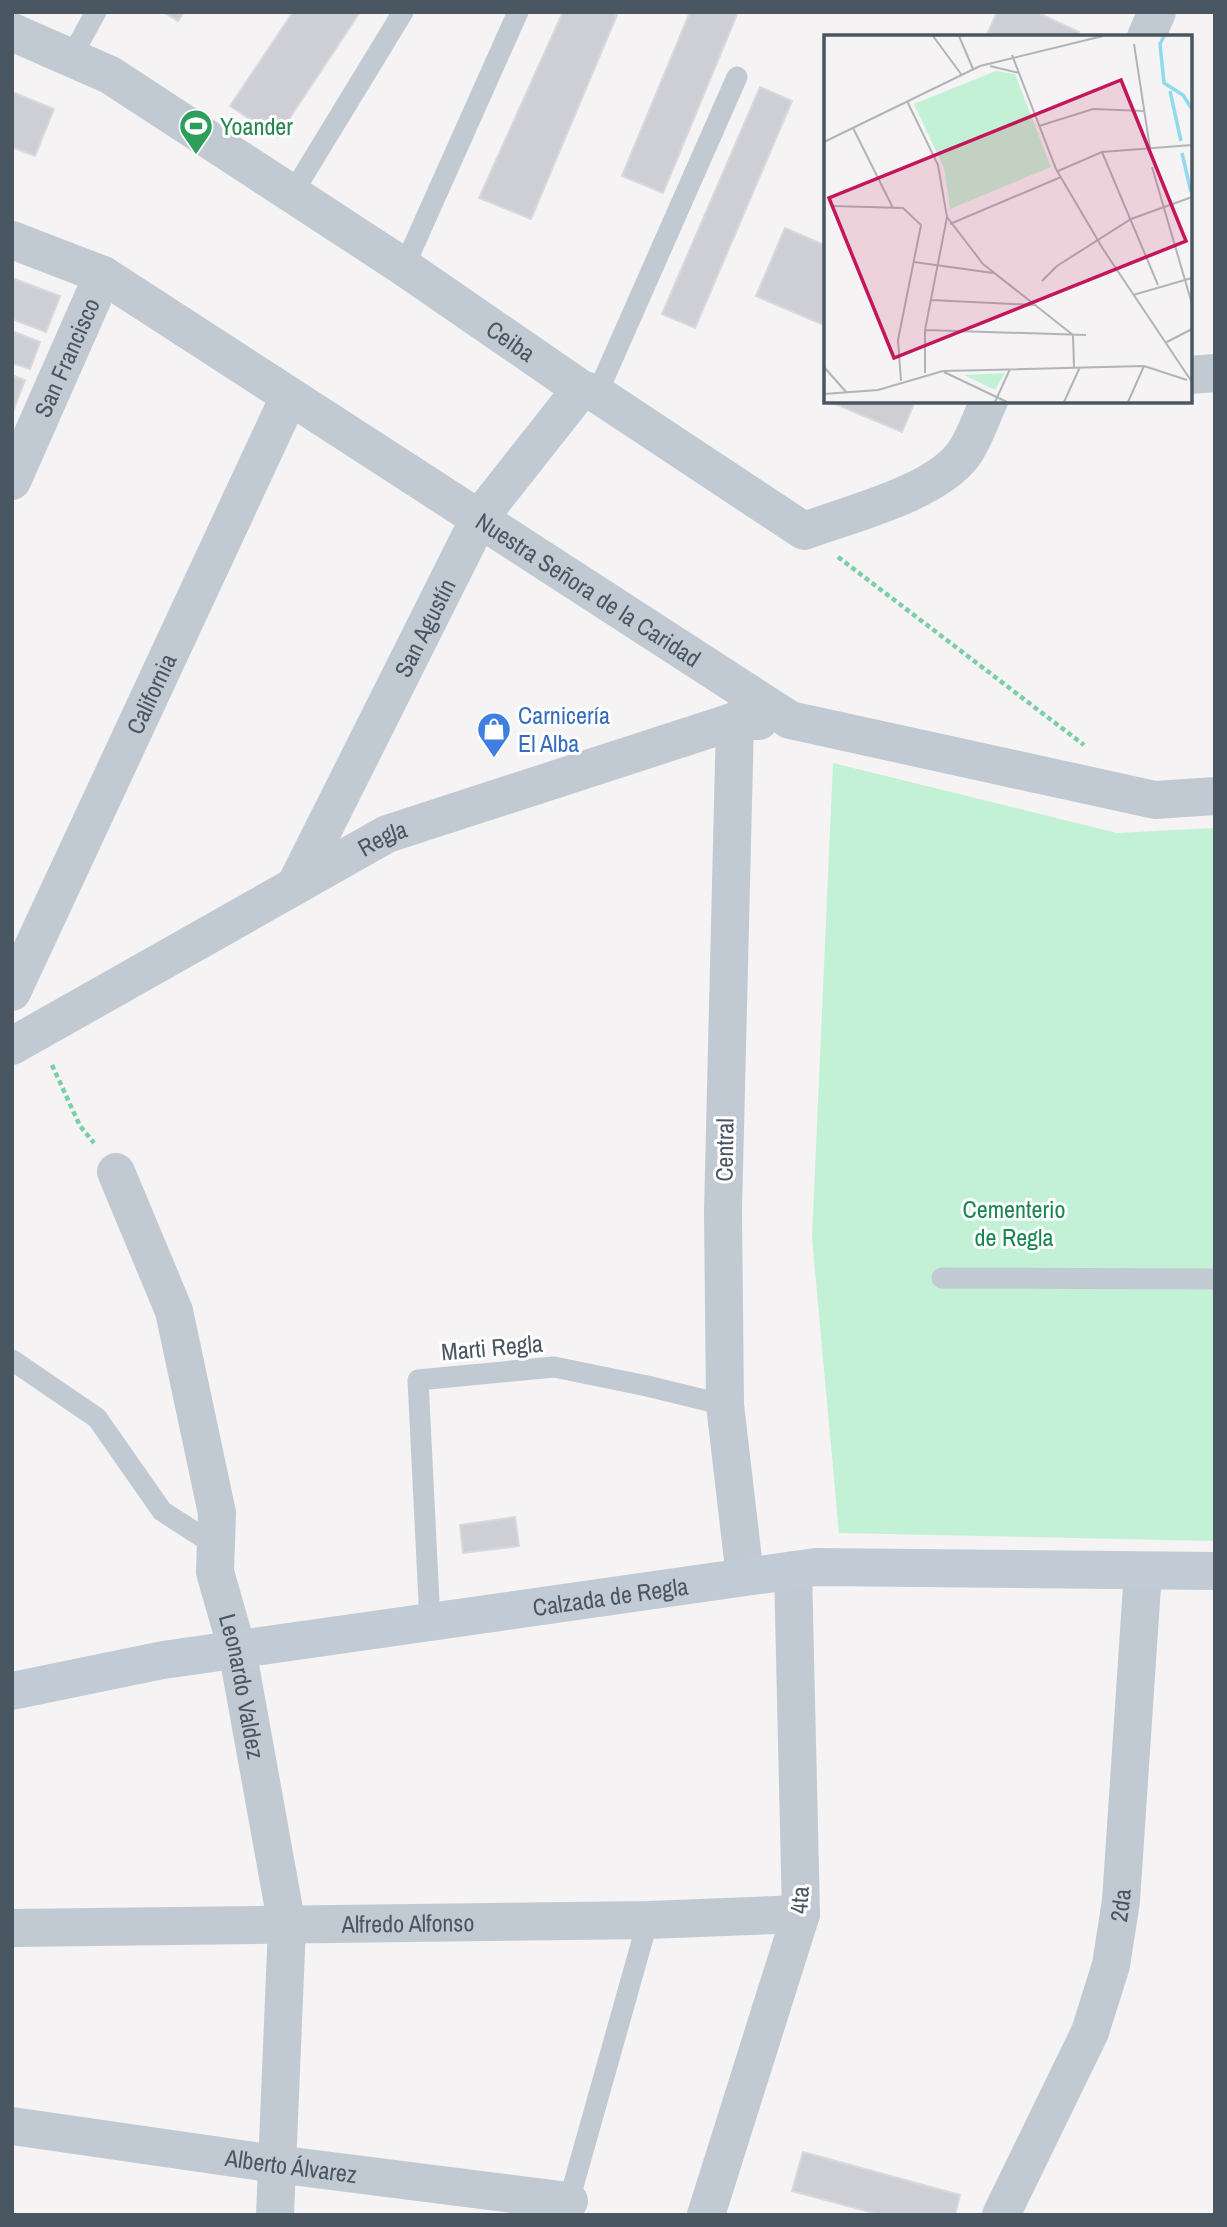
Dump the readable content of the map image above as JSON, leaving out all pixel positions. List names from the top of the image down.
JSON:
{
  "streets": {
    "main road": ["Calzada de Regla"],
    "street": [
      "Ceiba",
      "San Francisco",
      "Nuestra Señora de la Caridad",
      "San Agustín",
      "California",
      "Regla",
      "Central",
      "Leonardo Valdez",
      "4ta",
      "2da",
      "Alfredo Alfonso",
      "Alberto Álvarez"
    ],
    "lane": ["Marti Regla"]
  },
  "crossings": [
    ["Ceiba", "San Agustín"],
    ["San Francisco", "Nuestra Señora de la Caridad"],
    ["Nuestra Señora de la Caridad", "San Agustín"],
    ["Nuestra Señora de la Caridad", "California"],
    ["Nuestra Señora de la Caridad", "Regla"],
    ["San Agustín", "Regla"],
    ["Regla", "Central"],
    ["Central", "Marti Regla"],
    ["Central", "Calzada de Regla"],
    ["Marti Regla", "Calzada de Regla"],
    ["Calzada de Regla", "Leonardo Valdez"],
    ["Calzada de Regla", "4ta"],
    ["Calzada de Regla", "2da"],
    ["Leonardo Valdez", "Alfredo Alfonso"],
    ["Leonardo Valdez", "Alberto Álvarez"],
    ["4ta", "Alfredo Alfonso"]
  ],
  "parks": ["Cementerio de Regla"],
  "places": {
    "sports": ["Yoander"],
    "shop": ["Carnicería El Alba"]
  }
}
